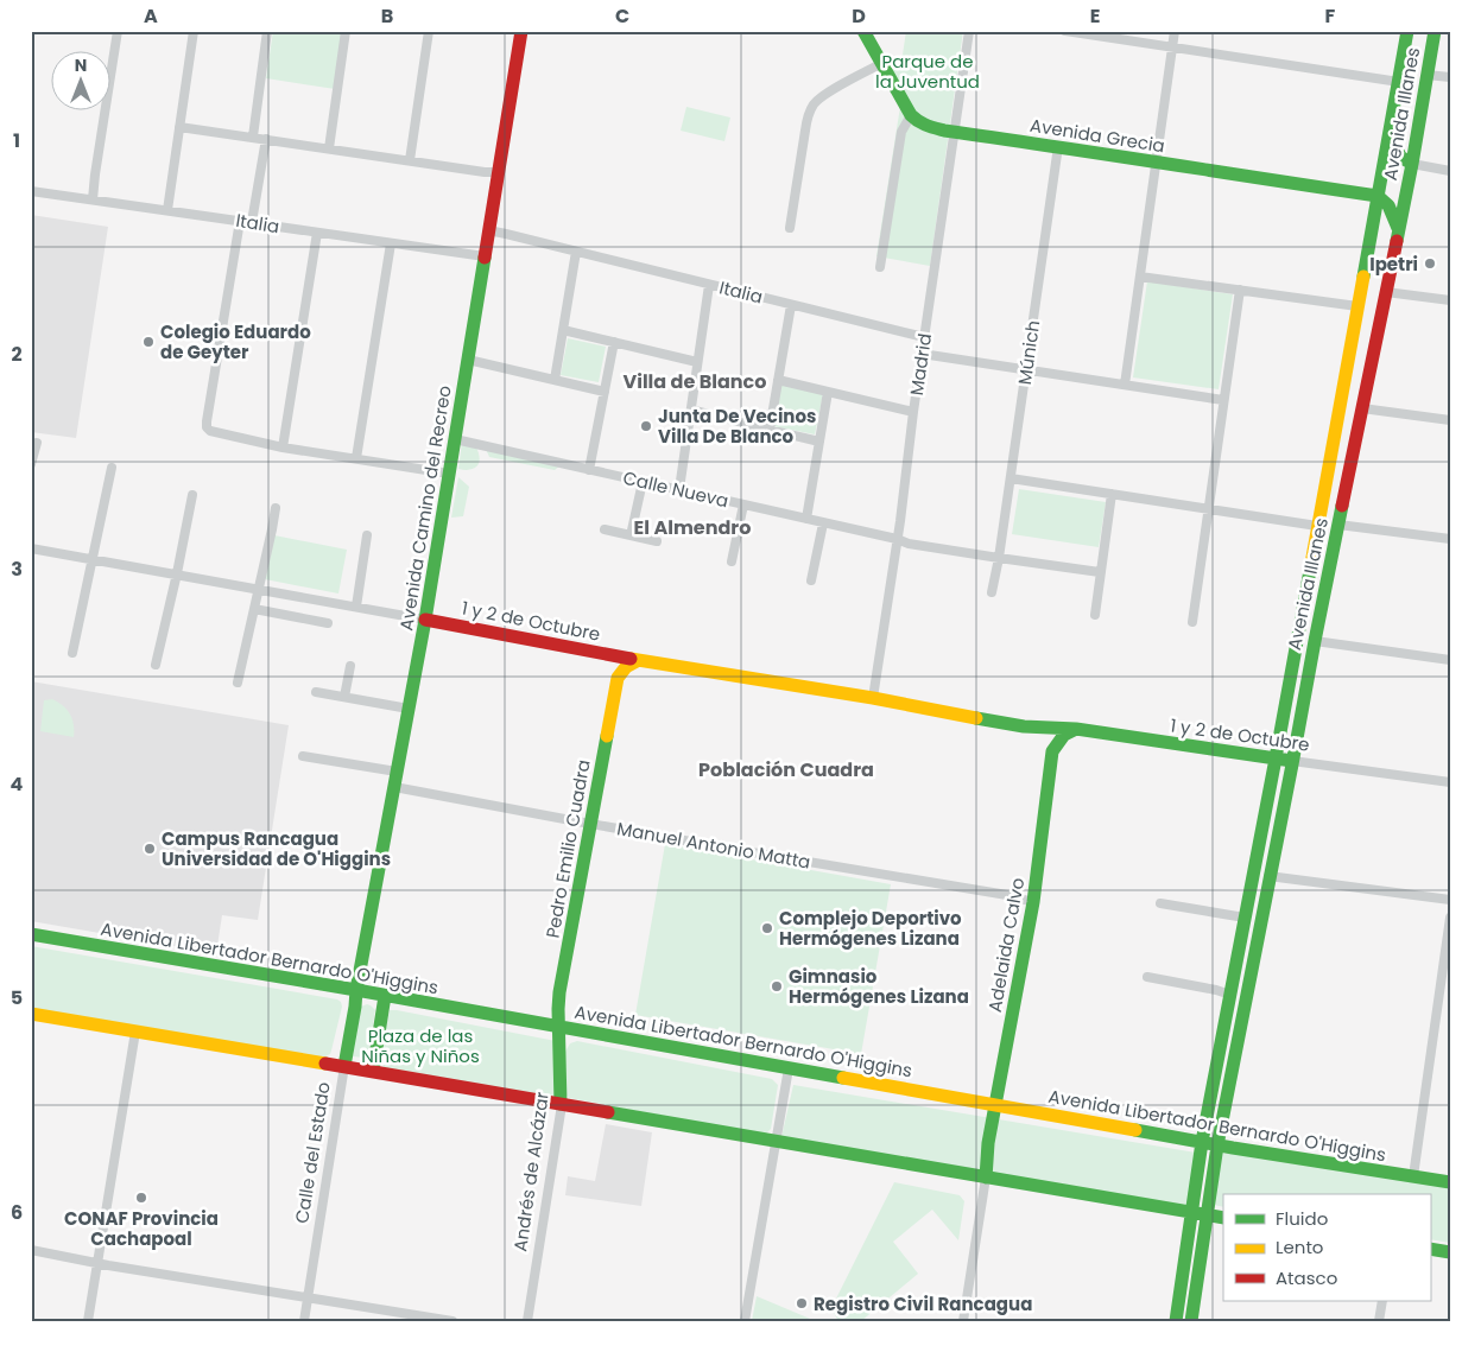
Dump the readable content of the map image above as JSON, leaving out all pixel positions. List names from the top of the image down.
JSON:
{
  "streets": {
    "main road": [
      "Avenida Illanes",
      "Avenida Grecia",
      "Avenida Camino del Recreo",
      "1 y 2 de Octubre",
      "Pedro Emilio Cuadra",
      "Adelaida Calvo",
      "Avenida Libertador Bernardo O'Higgins",
      "Calle del Estado",
      "Andrés de Alcázar"
    ],
    "street": [
      "Italia",
      "Múnich",
      "Madrid",
      "Calle Nueva",
      "Manuel Antonio Matta"
    ]
  },
  "crossings": [
    ["Avenida Illanes", "Avenida Grecia"],
    ["Avenida Illanes", "1 y 2 de Octubre"],
    ["Avenida Illanes", "Avenida Libertador Bernardo O'Higgins"],
    ["Avenida Grecia", "Múnich"],
    ["Avenida Grecia", "Madrid"],
    ["Italia", "Madrid"],
    ["Italia", "Avenida Camino del Recreo"],
    ["Múnich", "Calle Nueva"],
    ["Madrid", "Calle Nueva"],
    ["Madrid", "1 y 2 de Octubre"],
    ["Calle Nueva", "Avenida Camino del Recreo"],
    ["Avenida Camino del Recreo", "1 y 2 de Octubre"],
    ["Avenida Camino del Recreo", "Manuel Antonio Matta"],
    ["Avenida Camino del Recreo", "Avenida Libertador Bernardo O'Higgins"],
    ["Avenida Camino del Recreo", "Calle del Estado"],
    ["1 y 2 de Octubre", "Adelaida Calvo"],
    ["Manuel Antonio Matta", "Pedro Emilio Cuadra"],
    ["Manuel Antonio Matta", "Adelaida Calvo"],
    ["Pedro Emilio Cuadra", "Avenida Libertador Bernardo O'Higgins"],
    ["Pedro Emilio Cuadra", "Andrés de Alcázar"],
    ["Adelaida Calvo", "Avenida Libertador Bernardo O'Higgins"],
    ["Avenida Libertador Bernardo O'Higgins", "Calle del Estado"],
    ["Avenida Libertador Bernardo O'Higgins", "Andrés de Alcázar"]
  ],
  "districts": ["Villa de Blanco", "El Almendro", "Población Cuadra"],
  "parks": ["Parque de la Juventud", "Plaza de las Niñas y Niños"],
  "places": [
    "Ipetri",
    "Colegio Eduardo de Geyter",
    "Junta De Vecinos Villa De Blanco",
    "Campus Rancagua Universidad de O'Higgins",
    "Complejo Deportivo Hermógenes Lizana",
    "Gimnasio Hermógenes Lizana",
    "CONAF Provincia Cachapoal",
    "Registro Civil Rancagua"
  ],
  "legend": ["Fluido", "Lento", "Atasco"],
  "north": "top",
  "grid": {
    "columns": [
      "A",
      "B",
      "C",
      "D",
      "E",
      "F"
    ],
    "rows": [
      "1",
      "2",
      "3",
      "4",
      "5",
      "6"
    ]
  }
}
